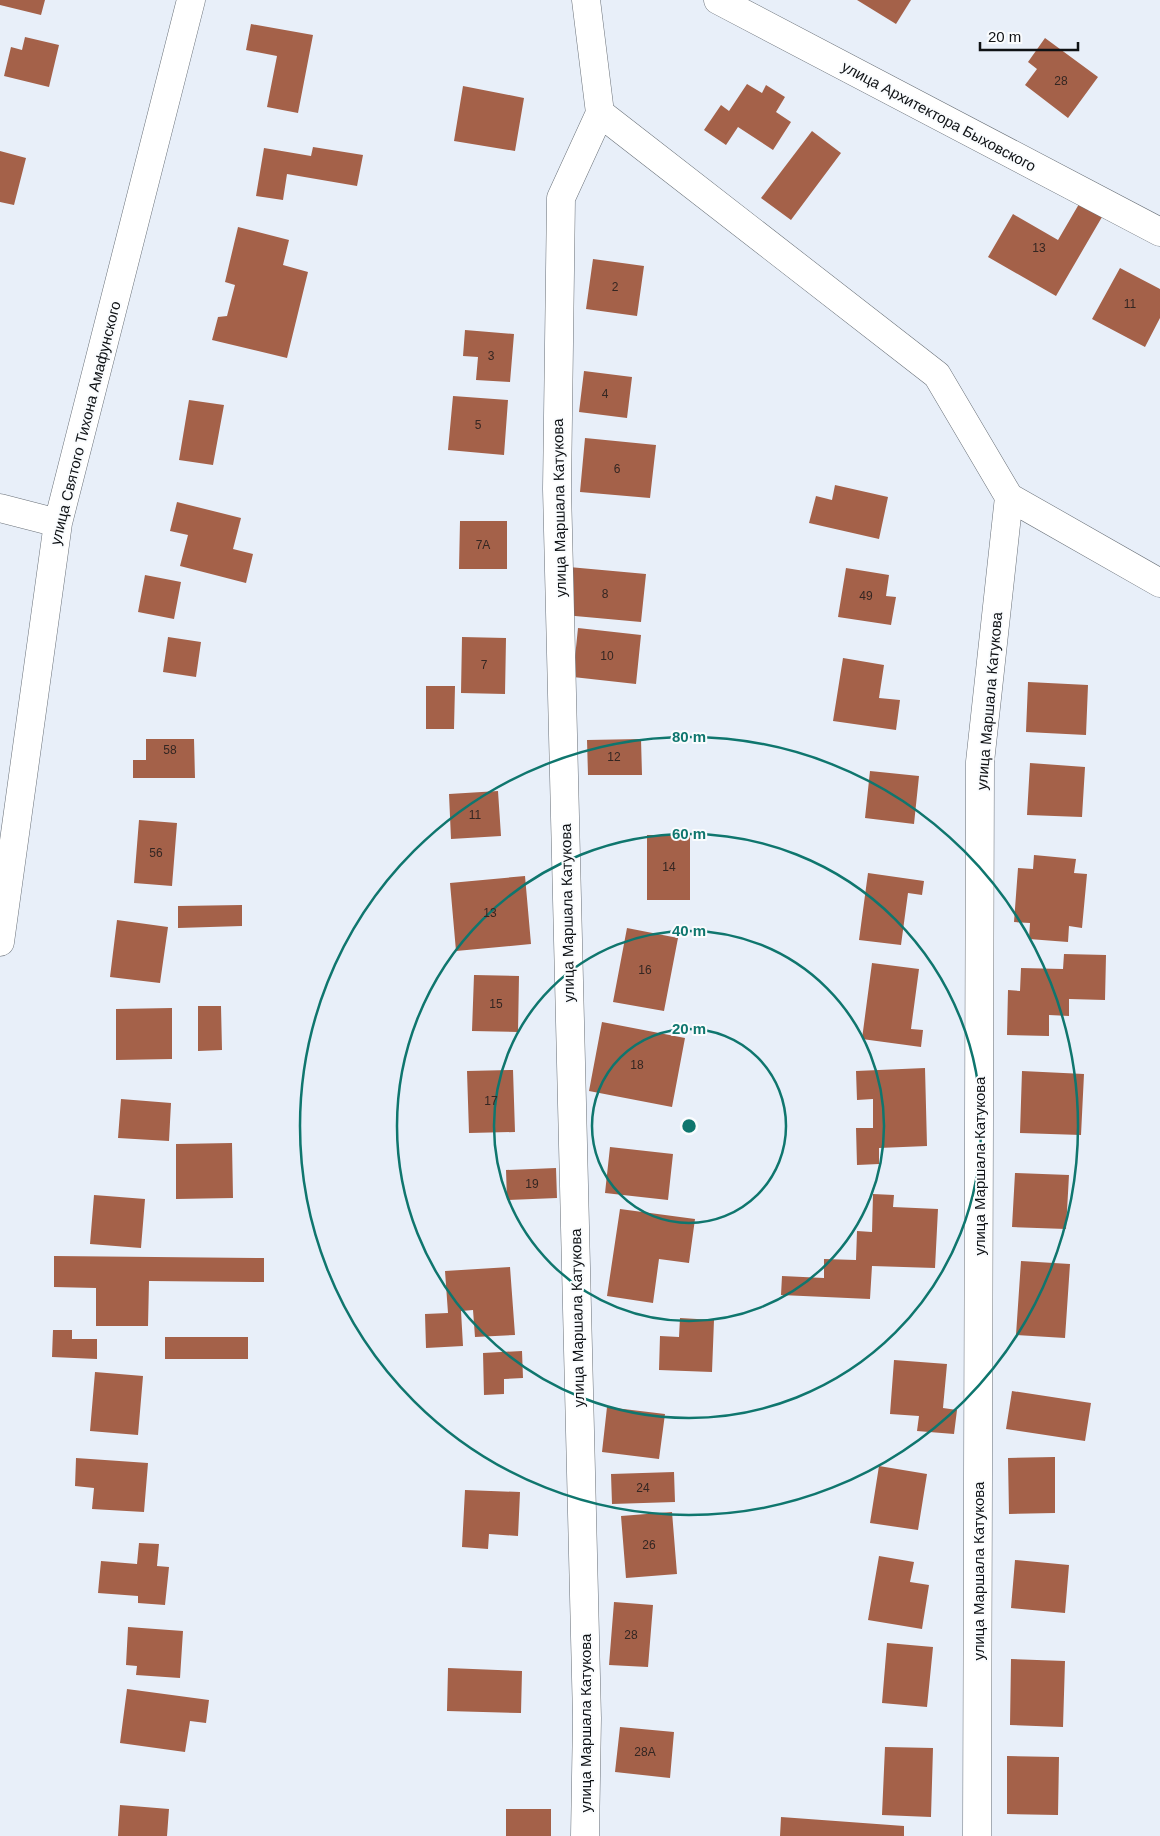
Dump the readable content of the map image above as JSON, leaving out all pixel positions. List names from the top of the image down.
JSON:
{
  "streets": {
    "street": ["улица Архитектора Быховского", "улица Святого Тихона Амафунского", "улица Маршала Катукова"]
  },
  "house_numbers": [
    "28",
    "13",
    "2",
    "11",
    "3",
    "4",
    "5",
    "6",
    "7А",
    "8",
    "49",
    "10",
    "7",
    "58",
    "12",
    "11",
    "56",
    "14",
    "13",
    "16",
    "15",
    "18",
    "17",
    "19",
    "24",
    "26",
    "28",
    "28А"
  ],
  "scale_bar": "20 m",
  "rings": [
    "80 m",
    "60 m",
    "40 m",
    "20 m"
  ]
}
